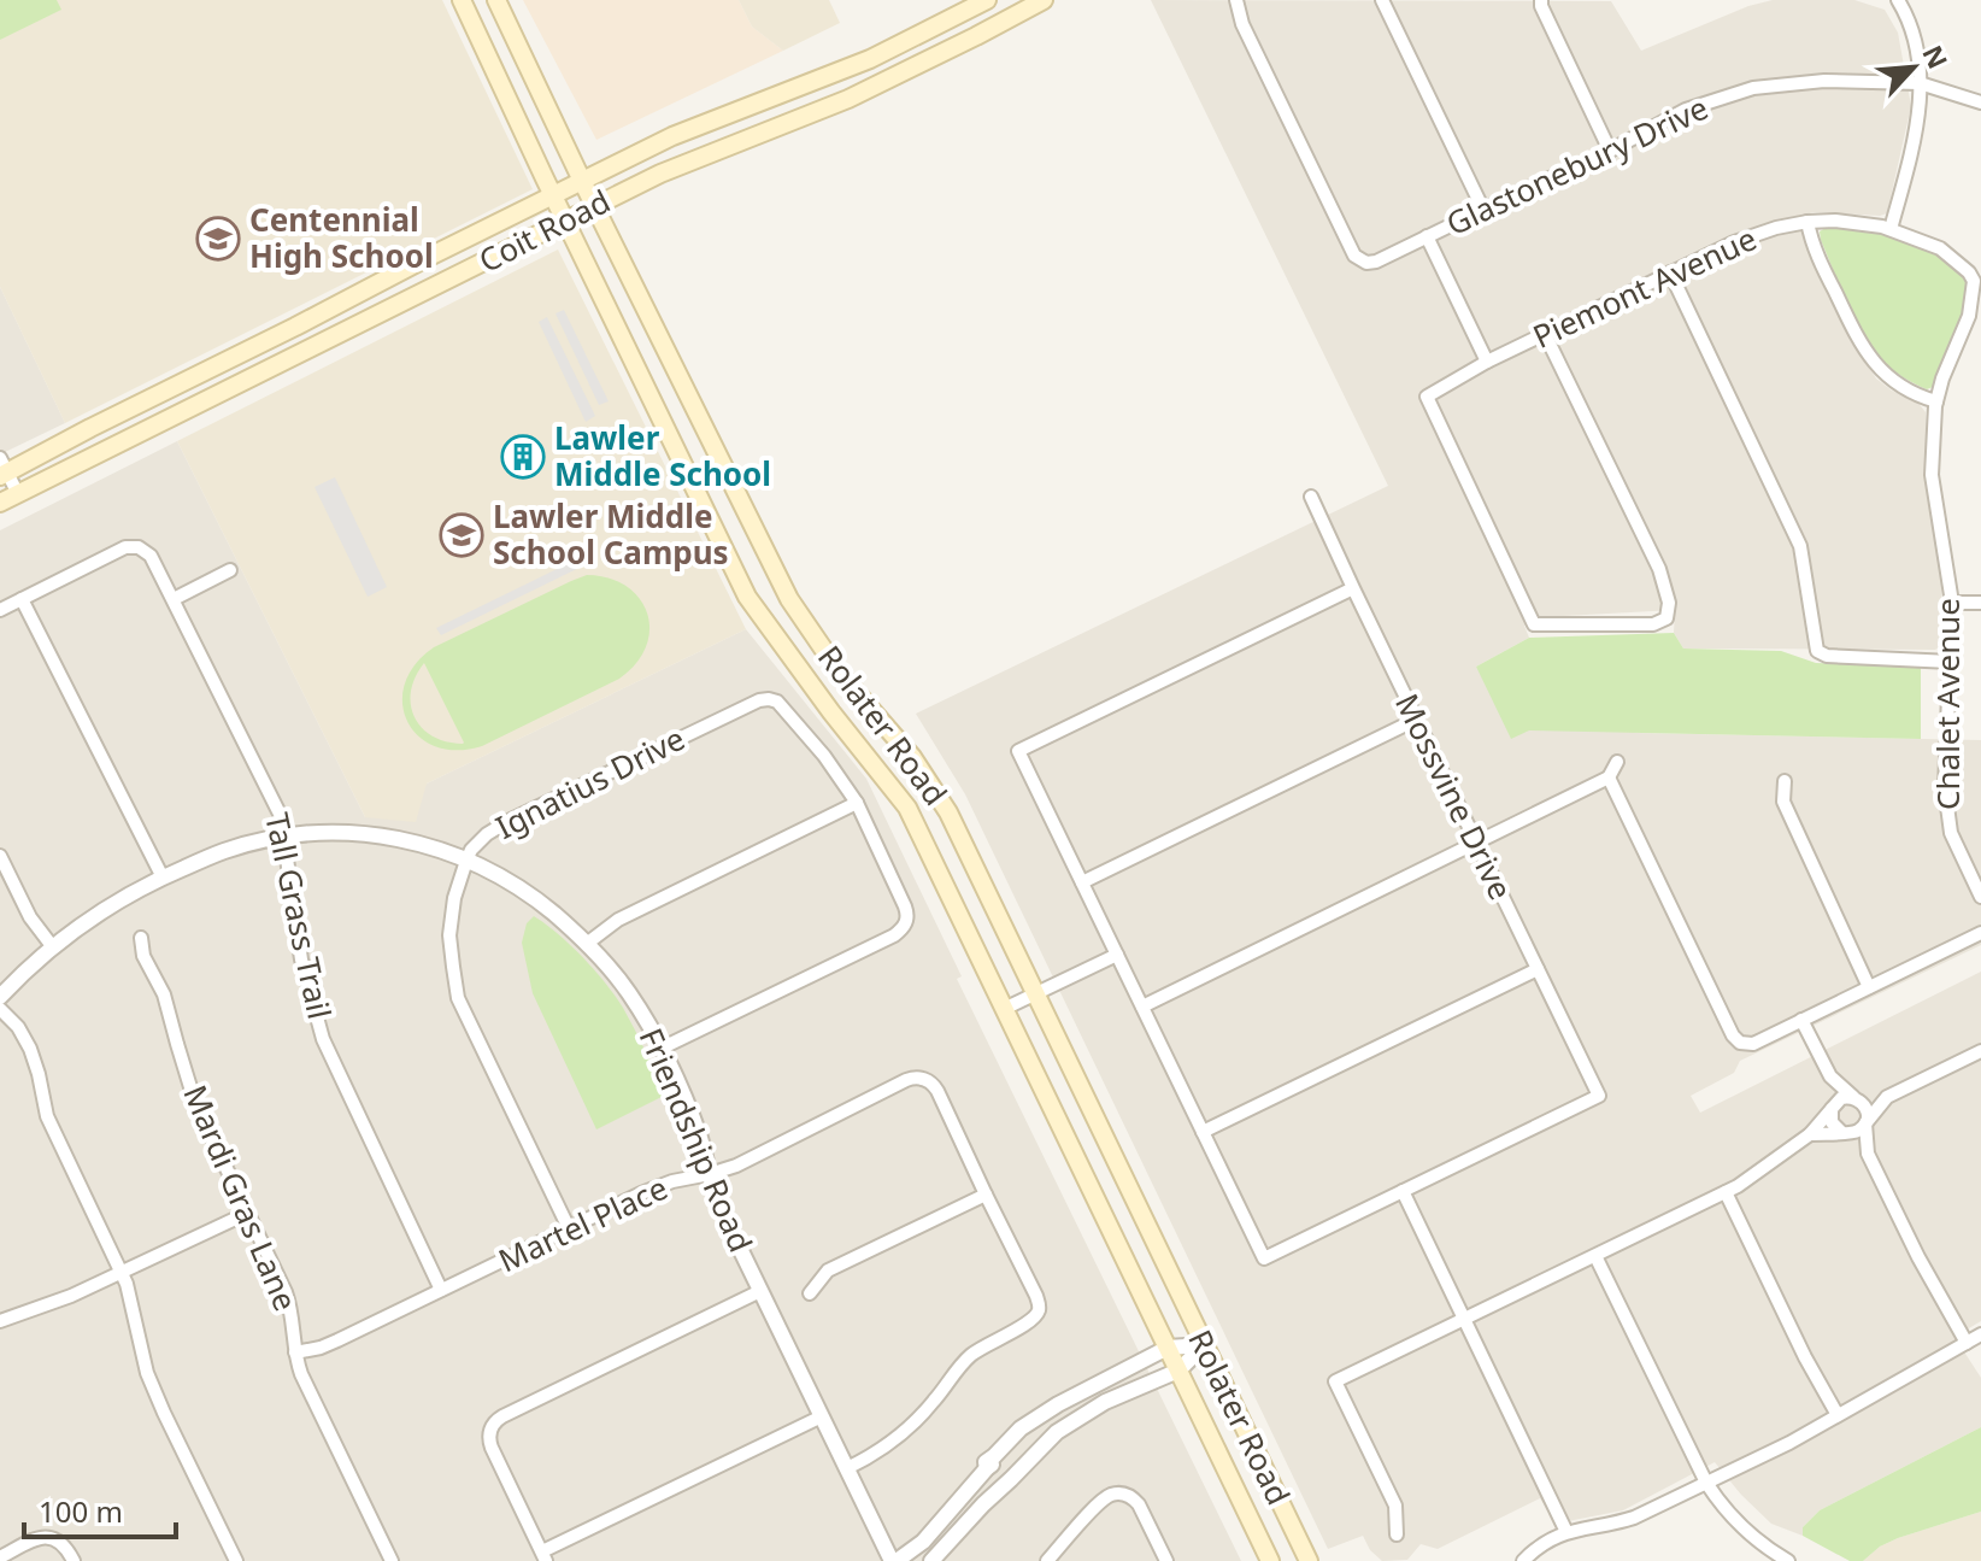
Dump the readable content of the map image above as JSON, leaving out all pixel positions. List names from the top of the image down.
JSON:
{
  "streets": {
    "main road": ["Coit Road", "Rolater Road"],
    "street": [
      "Glastonebury Drive",
      "Piemont Avenue",
      "Chalet Avenue",
      "Ignatius Drive",
      "Mossvine Drive",
      "Tall Grass Trail",
      "Friendship Road",
      "Mardi Gras Lane",
      "Martel Place"
    ]
  },
  "crossings": [
    ["Coit Road", "Rolater Road"],
    ["Piemont Avenue", "Chalet Avenue"],
    ["Ignatius Drive", "Friendship Road"],
    ["Ignatius Drive", "Martel Place"],
    ["Tall Grass Trail", "Friendship Road"],
    ["Tall Grass Trail", "Martel Place"],
    ["Friendship Road", "Martel Place"],
    ["Mardi Gras Lane", "Martel Place"]
  ],
  "places": {
    "school or university": ["Centennial High School", "Lawler Middle School Campus"],
    "building": ["Lawler Middle School"]
  },
  "scale_bar": "100 m",
  "north": "top right"
}
